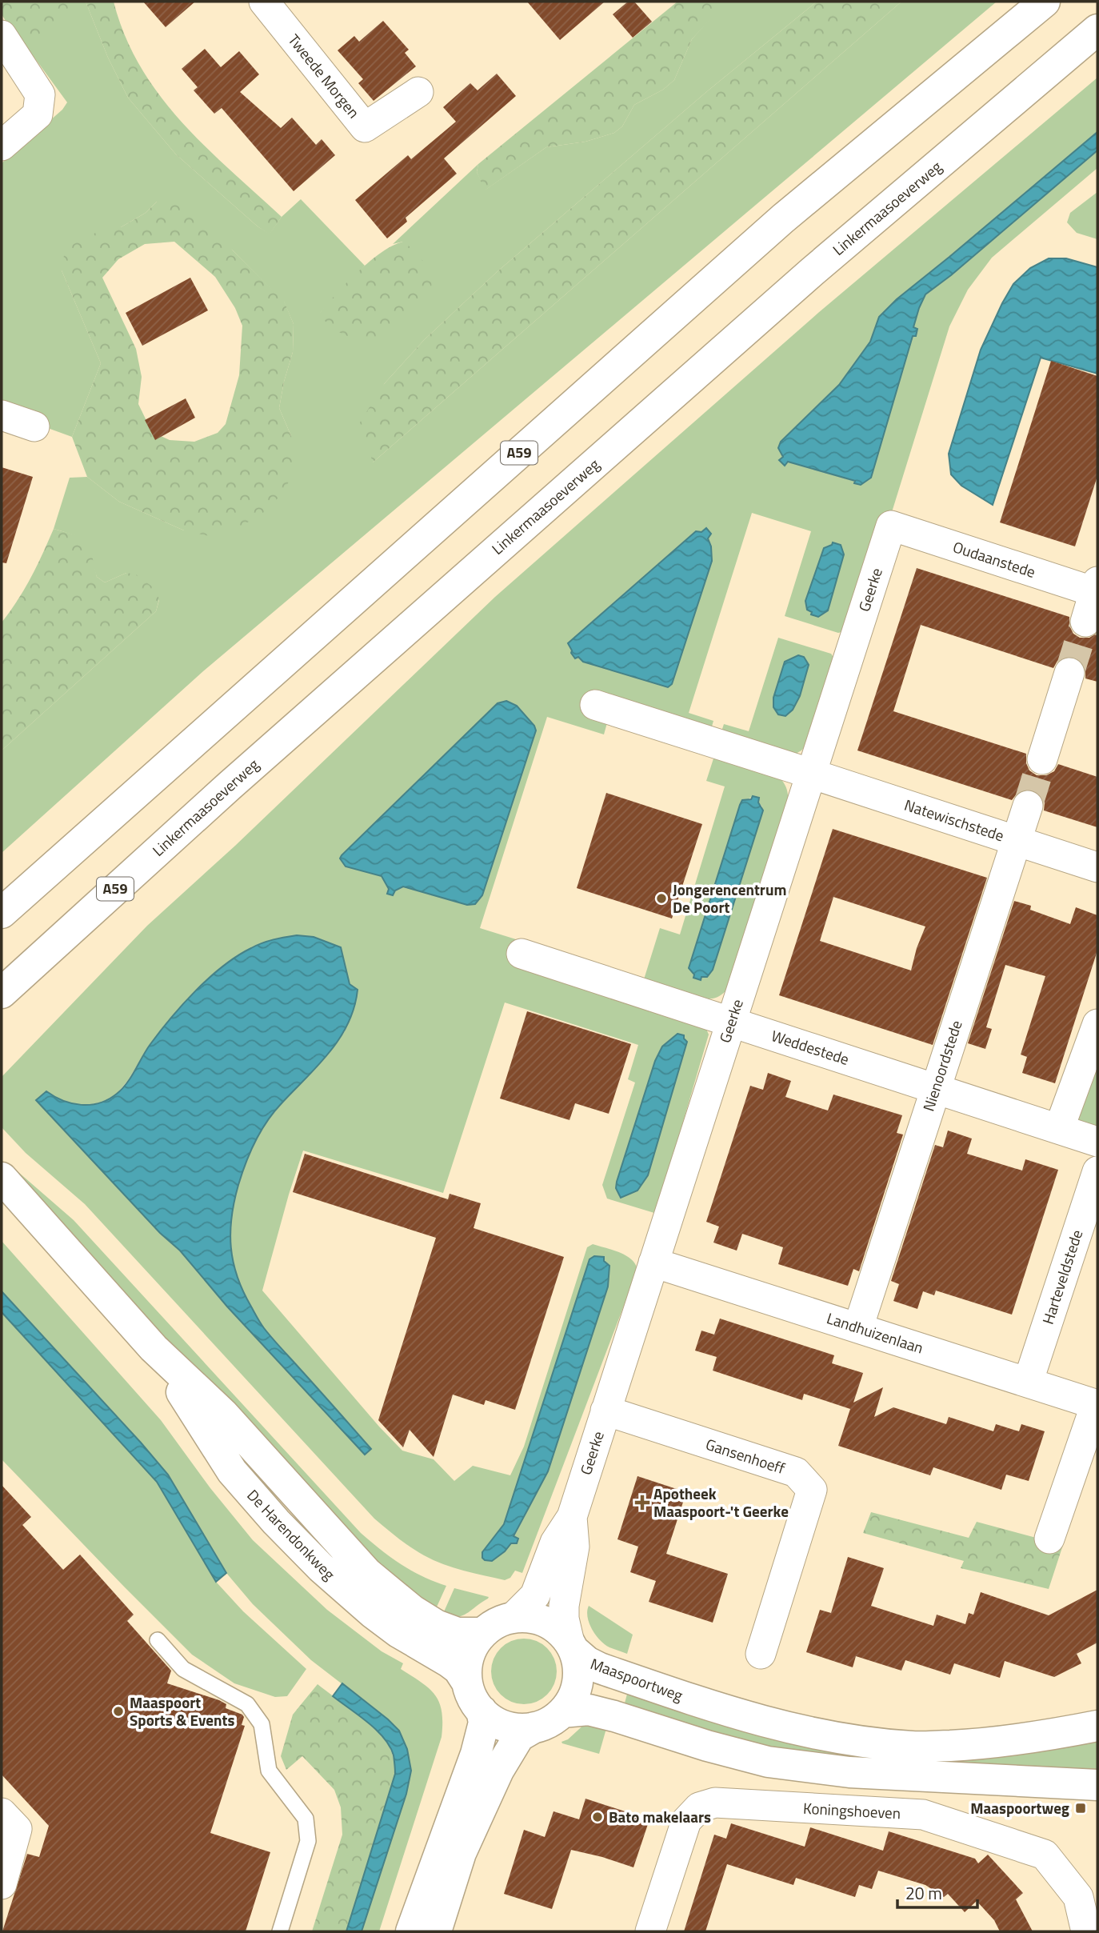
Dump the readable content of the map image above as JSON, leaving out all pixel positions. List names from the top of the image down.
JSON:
{
  "streets": {
    "main road": [
      "Linkermaasoeverweg",
      "A59",
      "De Harendonkweg",
      "Maaspoortweg"
    ],
    "street": [
      "Tweede Morgen",
      "Oudaanstede",
      "Geerke",
      "Natewischstede",
      "Weddestede",
      "Nienoordstede",
      "Harteveldstede",
      "Landhuizenlaan",
      "Gansenhoeff",
      "Koningshoeven"
    ]
  },
  "crossings": [
    ["Oudaanstede", "Geerke"],
    ["Geerke", "Natewischstede"],
    ["Geerke", "Weddestede"],
    ["Geerke", "Landhuizenlaan"],
    ["Geerke", "Gansenhoeff"],
    ["Geerke", "De Harendonkweg"],
    ["Geerke", "Maaspoortweg"],
    ["Natewischstede", "Nienoordstede"],
    ["Weddestede", "Nienoordstede"],
    ["Nienoordstede", "Landhuizenlaan"],
    ["Harteveldstede", "Landhuizenlaan"],
    ["De Harendonkweg", "Maaspoortweg"]
  ],
  "places": {
    "other": ["Jongerencentrum De Poort", "Maaspoort Sports & Events", "Bato makelaars"],
    "health": ["Apotheek Maaspoort-'t Geerke"],
    "transit": ["Maaspoortweg"]
  },
  "scale_bar": "20 m"
}
